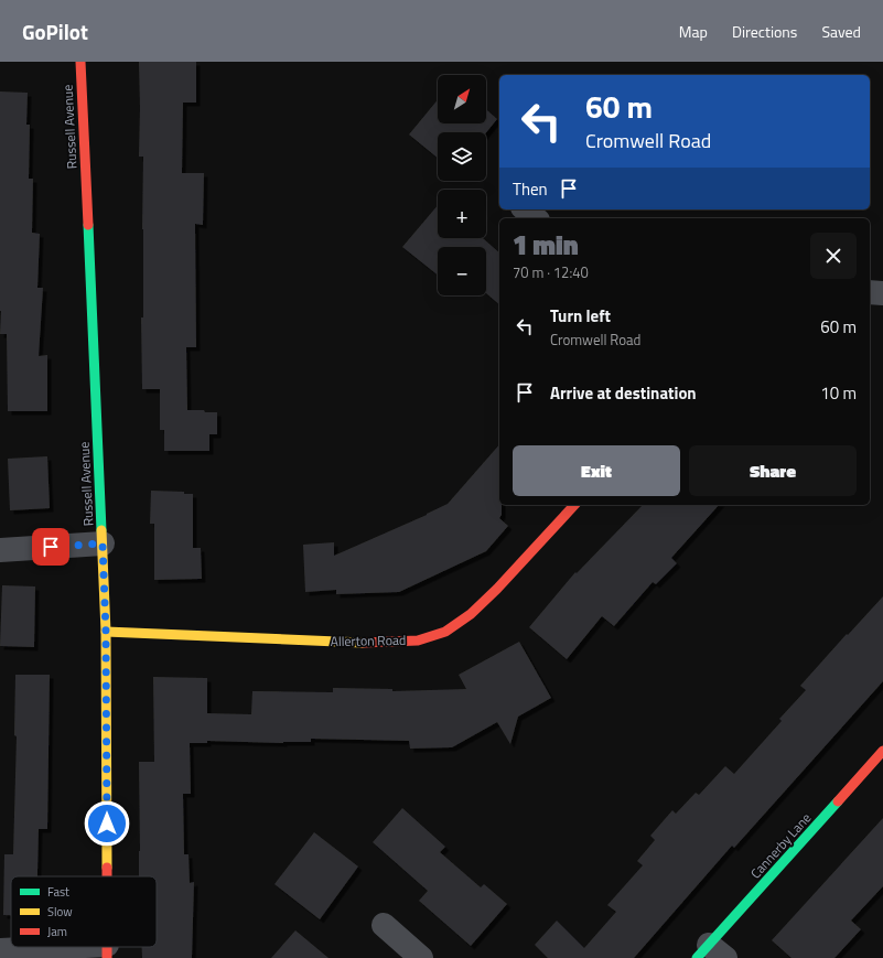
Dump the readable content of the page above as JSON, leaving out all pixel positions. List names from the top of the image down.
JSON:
{
  "streets": {
    "street": ["Russell Avenue", "Allerton Road", "Cannerby Lane"]
  },
  "crossings": [
    ["Russell Avenue", "Allerton Road"]
  ],
  "legend": ["Fast", "Slow", "Jam"],
  "north": "top right",
  "page": {
    "header": "GoPilot",
    "nav": ["Map", "Directions", "Saved"],
    "map_buttons": ["+", "−"],
    "turn": ["60 m", "Cromwell Road"],
    "then": "Then",
    "heading": ["1 min", "70 m · 12:40"],
    "list": [
      {
        "name": "Turn left",
        "note": "Cromwell Road",
        "value": "60 m"
      },
      {
        "name": "Arrive at destination",
        "value": "10 m"
      }
    ],
    "buttons": ["Exit", "Share"]
  }
}
